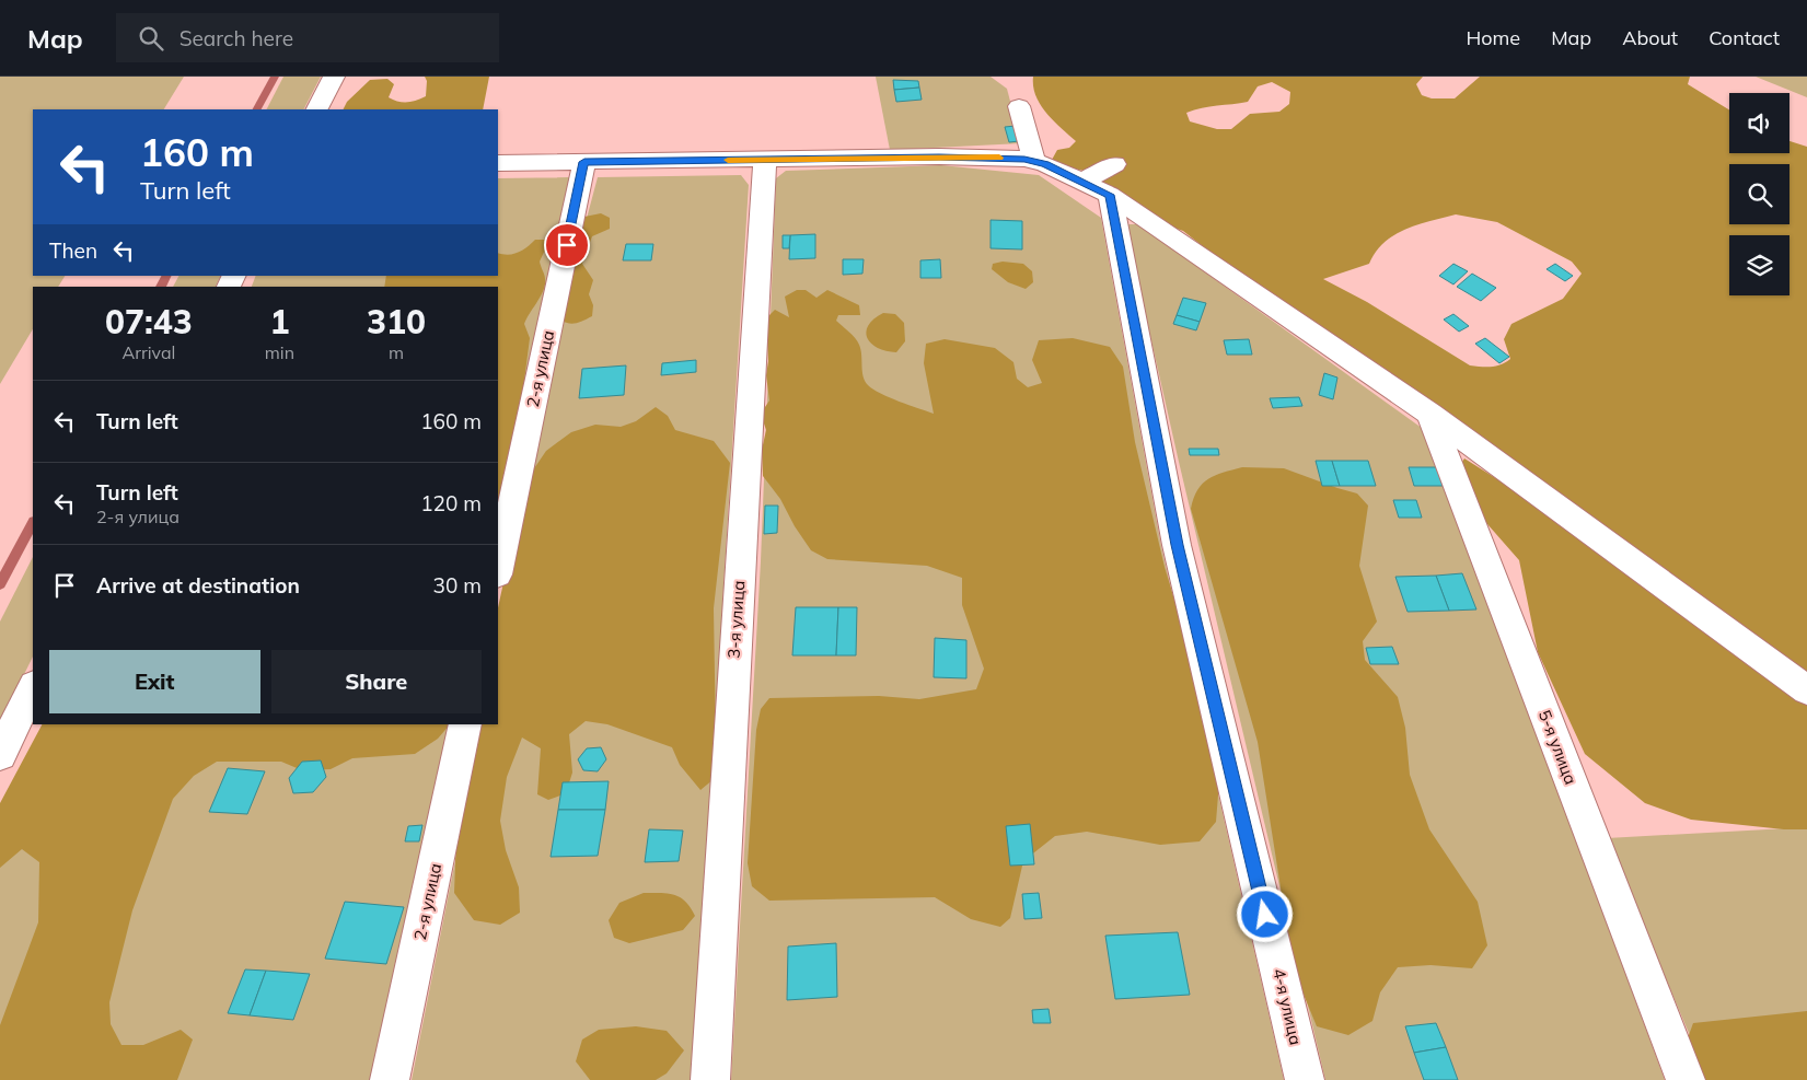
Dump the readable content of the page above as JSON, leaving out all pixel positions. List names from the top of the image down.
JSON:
{
  "streets": {
    "street": [
      "2-я улица",
      "3-я улица",
      "5-я улица",
      "4-я улица"
    ]
  },
  "page": {
    "header": "Map",
    "search": "Search here",
    "nav": [
      "Home",
      "Map",
      "About",
      "Contact"
    ],
    "turn": ["160 m", "Turn left"],
    "then": "Then",
    "eta": [
      "07:43",
      "Arrival",
      "1",
      "min",
      "310",
      "m"
    ],
    "list": [
      {
        "name": "Turn left",
        "value": "160 m"
      },
      {
        "name": "Turn left",
        "note": "2-я улица",
        "value": "120 m"
      },
      {
        "name": "Arrive at destination",
        "value": "30 m"
      }
    ],
    "buttons": ["Exit", "Share"]
  }
}
